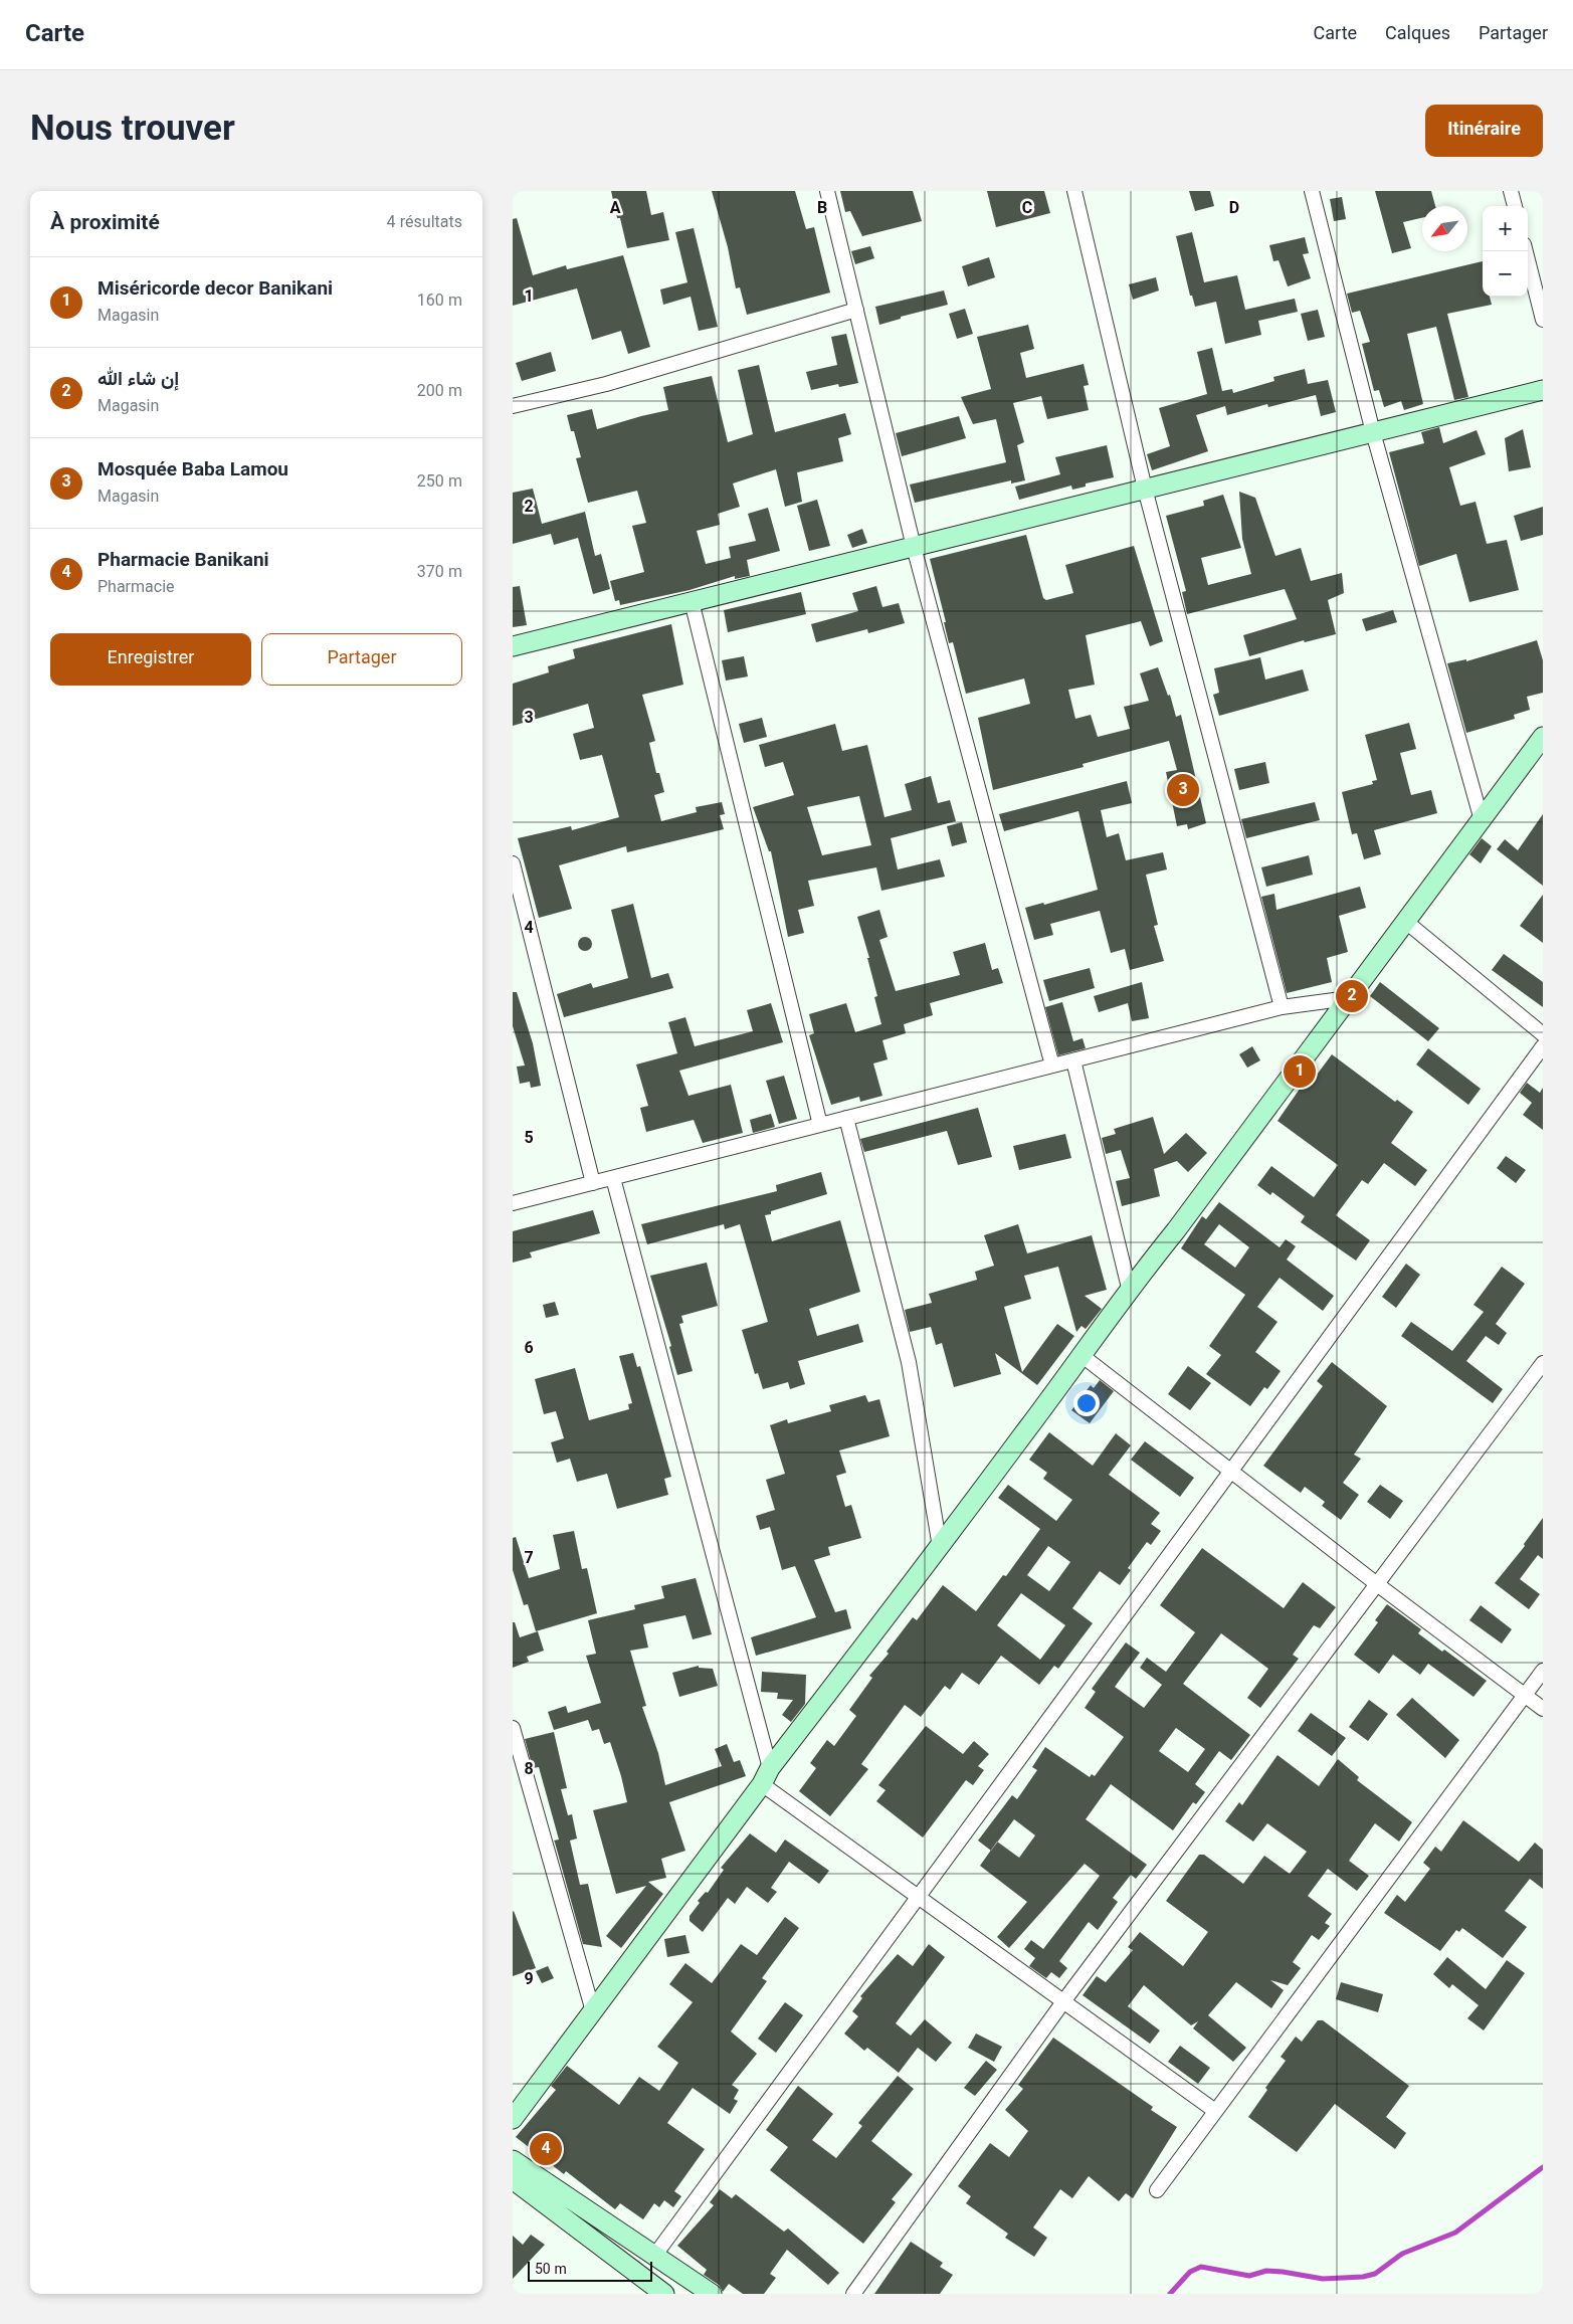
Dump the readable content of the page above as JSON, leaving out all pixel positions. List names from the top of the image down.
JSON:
{
  "scale_bar": "50 m",
  "north": "bottom left",
  "page": {
    "header": "Carte",
    "nav": ["Carte", "Calques", "Partager"],
    "title": "Nous trouver",
    "buttons": [
      "Itinéraire",
      ["Enregistrer", "Partager"]
    ],
    "heading": ["À proximité", "4 résultats"],
    "map_buttons": ["+", "−"],
    "list": [
      {
        "mark": "1",
        "name": "Miséricorde decor Banikani",
        "note": "Magasin",
        "value": "160 m"
      },
      {
        "mark": "2",
        "name": "إن شاء الله",
        "note": "Magasin",
        "value": "200 m"
      },
      {
        "mark": "3",
        "name": "Mosquée Baba Lamou",
        "note": "Magasin",
        "value": "250 m"
      },
      {
        "mark": "4",
        "name": "Pharmacie Banikani",
        "note": "Pharmacie",
        "value": "370 m"
      }
    ],
    "pins": [
      "3",
      "2",
      "1",
      "4"
    ],
    "scale": "50 m"
  },
  "grid": {
    "columns": [
      "A",
      "B",
      "C",
      "D"
    ],
    "rows": [
      "1",
      "2",
      "3",
      "4",
      "5",
      "6",
      "7",
      "8",
      "9"
    ]
  }
}
